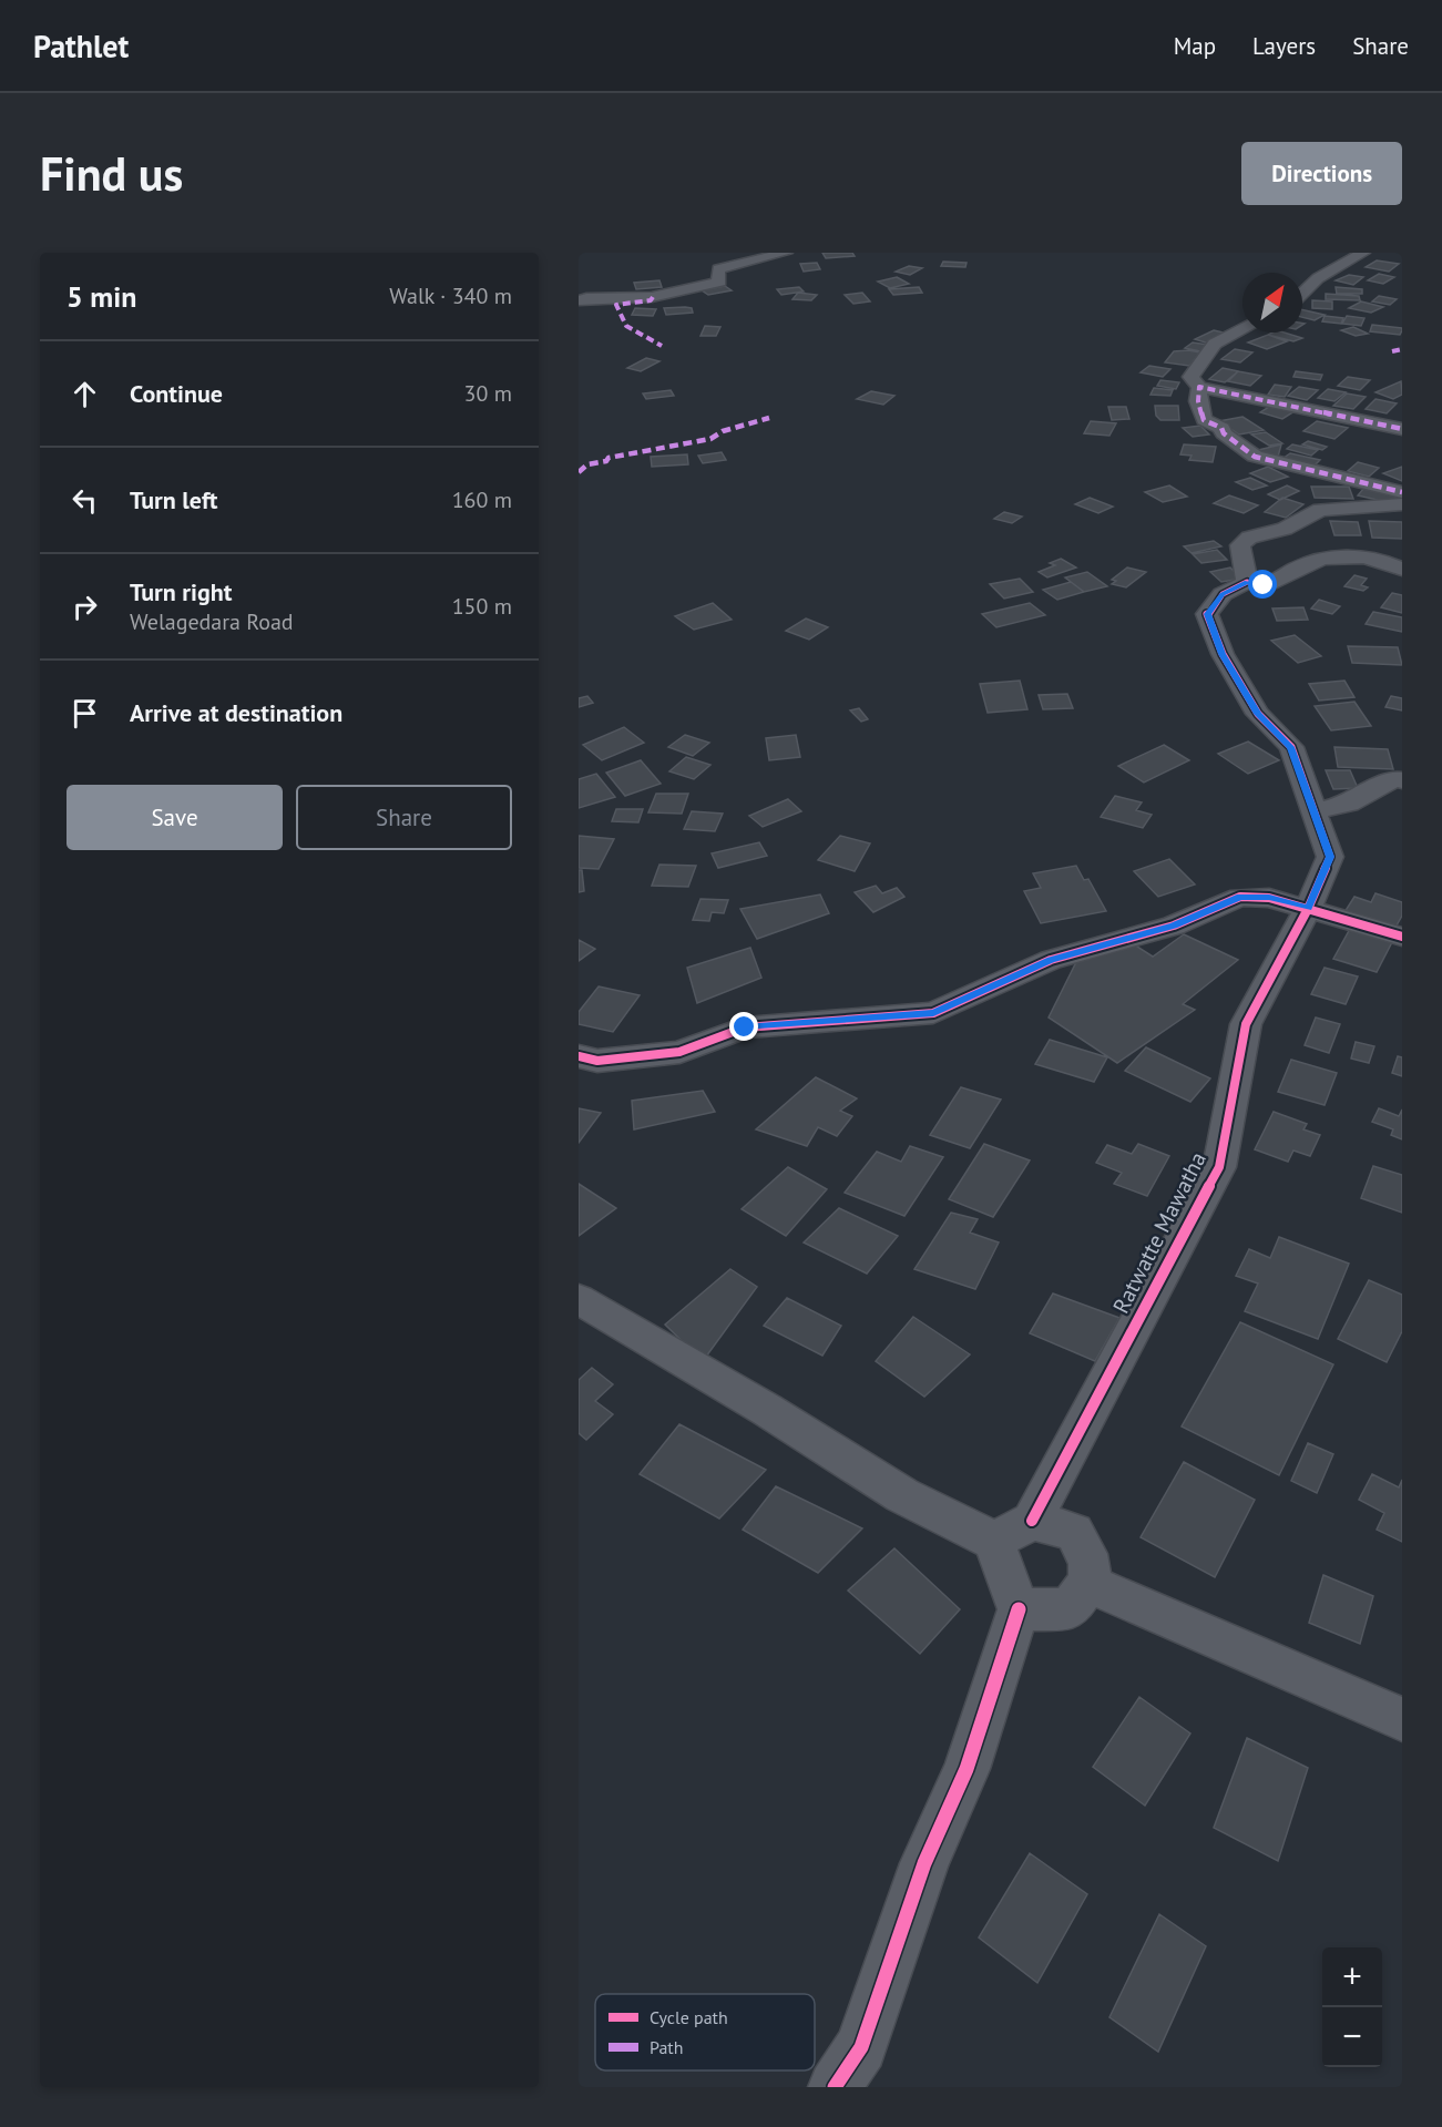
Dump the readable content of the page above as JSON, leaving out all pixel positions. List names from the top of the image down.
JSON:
{
  "streets": {
    "street": ["Ratwatte Mawatha"]
  },
  "legend": ["Cycle path", "Path"],
  "north": "top right",
  "page": {
    "header": "Pathlet",
    "nav": ["Map", "Layers", "Share"],
    "buttons": [
      "Directions",
      ["Save", "Share"]
    ],
    "title": "Find us",
    "heading": ["5 min", "Walk · 340 m"],
    "list": [
      ["Continue", "30 m"],
      ["Turn left", "160 m"],
      ["Turn right", "Welagedara Road", "150 m"],
      "Arrive at destination"
    ],
    "map_buttons": ["+", "−"]
  }
}
